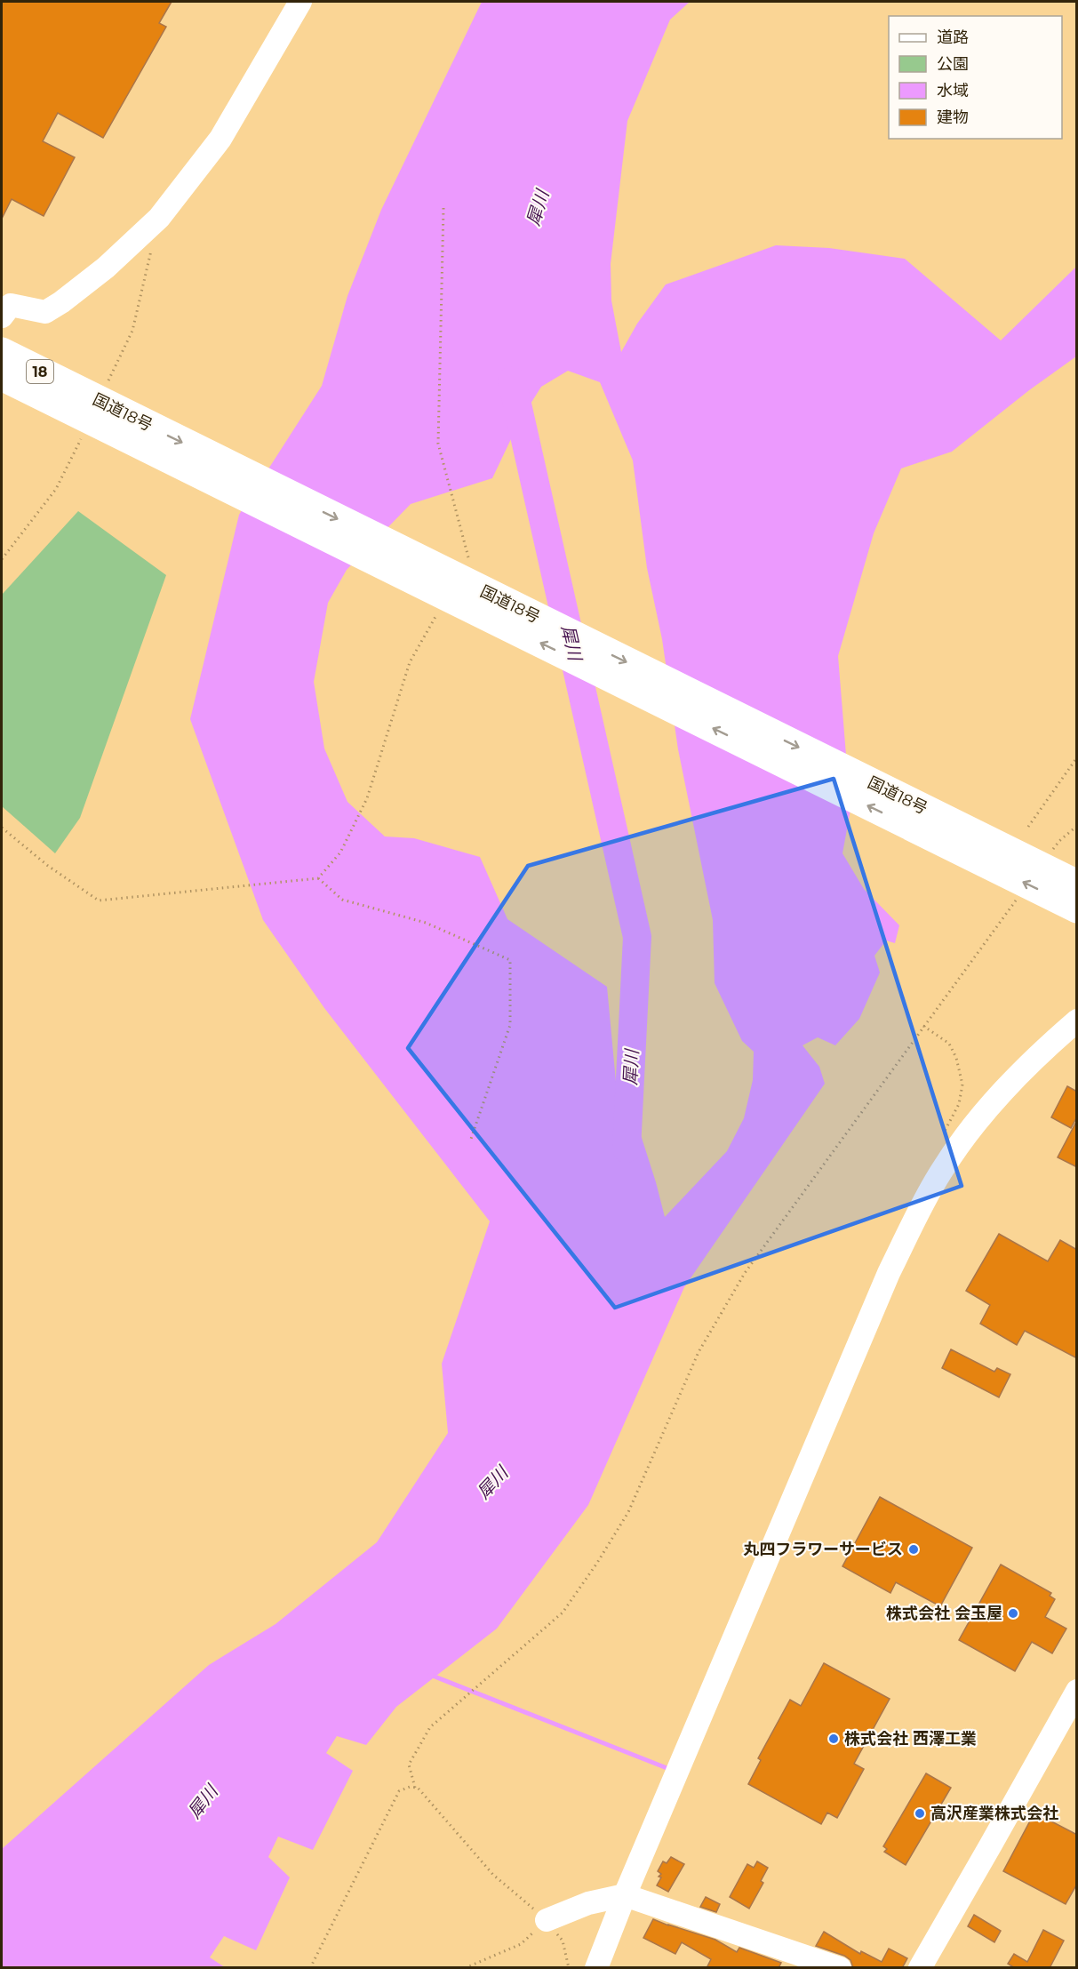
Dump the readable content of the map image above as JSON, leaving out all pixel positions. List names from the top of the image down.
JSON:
{
  "streets": {
    "highway": ["18", "国道18号"]
  },
  "water": ["犀川"],
  "places": [
    "丸四フラワーサービス",
    "株式会社 会玉屋",
    "株式会社 西澤工業",
    "高沢産業株式会社"
  ],
  "legend": [
    "道路",
    "公園",
    "水域",
    "建物"
  ]
}
